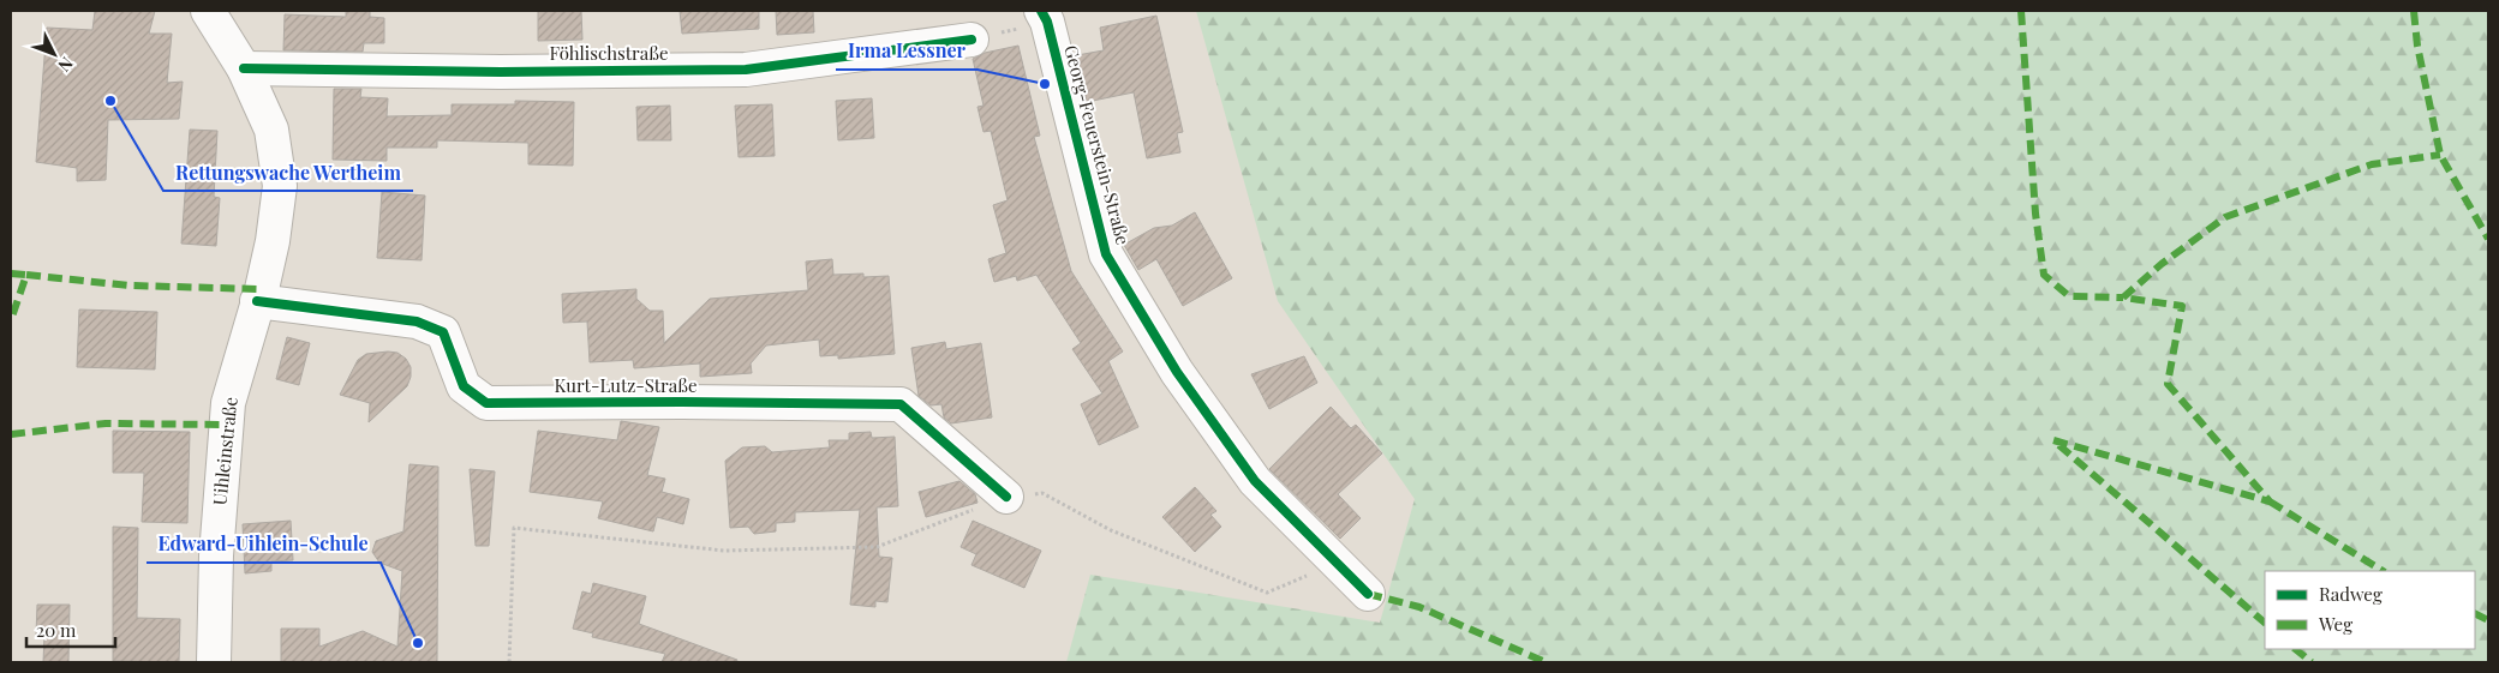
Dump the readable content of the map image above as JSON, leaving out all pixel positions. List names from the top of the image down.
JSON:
{
  "streets": {
    "street": [
      "Föhlischstraße",
      "Georg-Feuerstein-Straße",
      "Kurt-Lutz-Straße",
      "Uihleinstraße"
    ]
  },
  "crossings": [
    ["Föhlischstraße", "Uihleinstraße"],
    ["Kurt-Lutz-Straße", "Uihleinstraße"]
  ],
  "places": ["Irma Lessner", "Rettungswache Wertheim", "Edward-Uihlein-Schule"],
  "legend": ["Radweg", "Weg"],
  "scale_bar": "20 m",
  "north": "bottom right"
}
